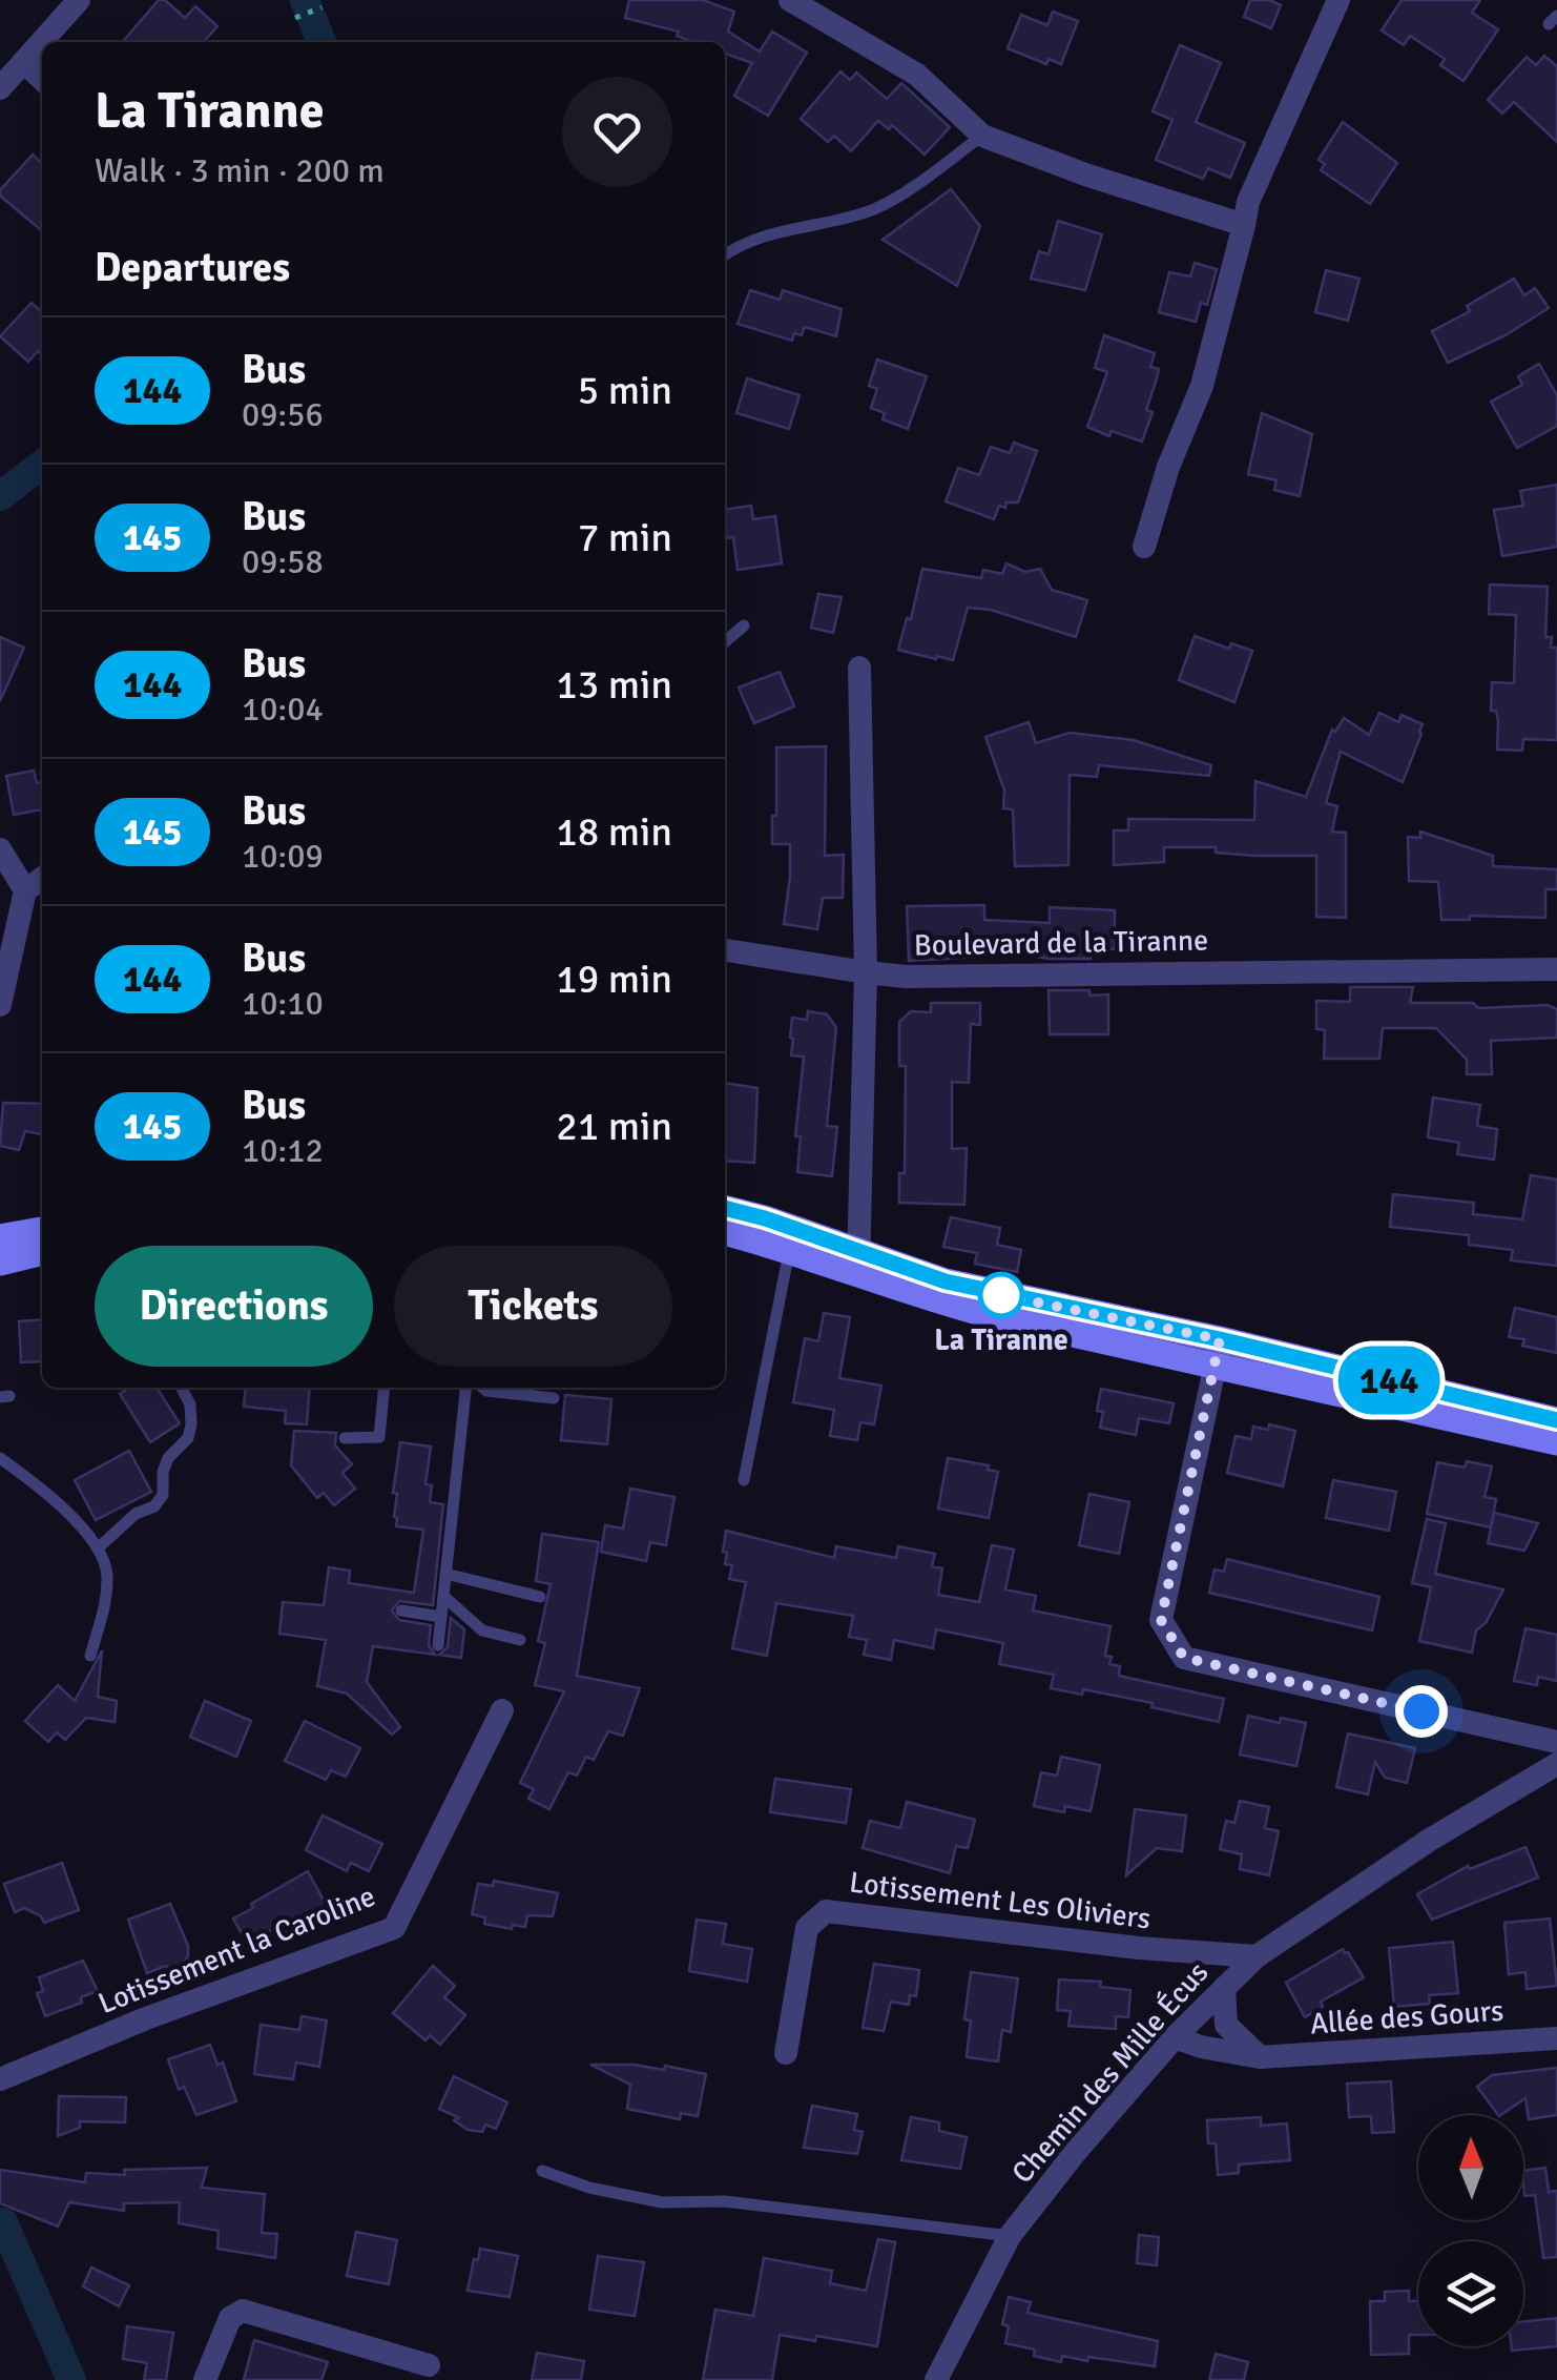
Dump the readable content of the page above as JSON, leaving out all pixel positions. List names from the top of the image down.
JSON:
{
  "streets": {
    "street": [
      "Boulevard de la Tiranne",
      "Lotissement Les Oliviers",
      "Lotissement la Caroline",
      "Allée des Gours",
      "Chemin des Mille Écus"
    ]
  },
  "crossings": [
    ["Lotissement Les Oliviers", "Chemin des Mille Écus"],
    ["Allée des Gours", "Chemin des Mille Écus"]
  ],
  "places": ["La Tiranne"],
  "lines": ["bus line 144"],
  "north": "top",
  "page": {
    "on_map": "144",
    "heading": [
      ["La Tiranne", "Walk · 3 min · 200 m"],
      "Departures"
    ],
    "list": [
      {
        "mark": "144",
        "name": "Bus",
        "note": "09:56",
        "value": "5 min"
      },
      {
        "mark": "145",
        "name": "Bus",
        "note": "09:58",
        "value": "7 min"
      },
      {
        "mark": "144",
        "name": "Bus",
        "note": "10:04",
        "value": "13 min"
      },
      {
        "mark": "145",
        "name": "Bus",
        "note": "10:09",
        "value": "18 min"
      },
      {
        "mark": "144",
        "name": "Bus",
        "note": "10:10",
        "value": "19 min"
      },
      {
        "mark": "145",
        "name": "Bus",
        "note": "10:12",
        "value": "21 min"
      }
    ],
    "buttons": ["Directions", "Tickets"]
  }
}
